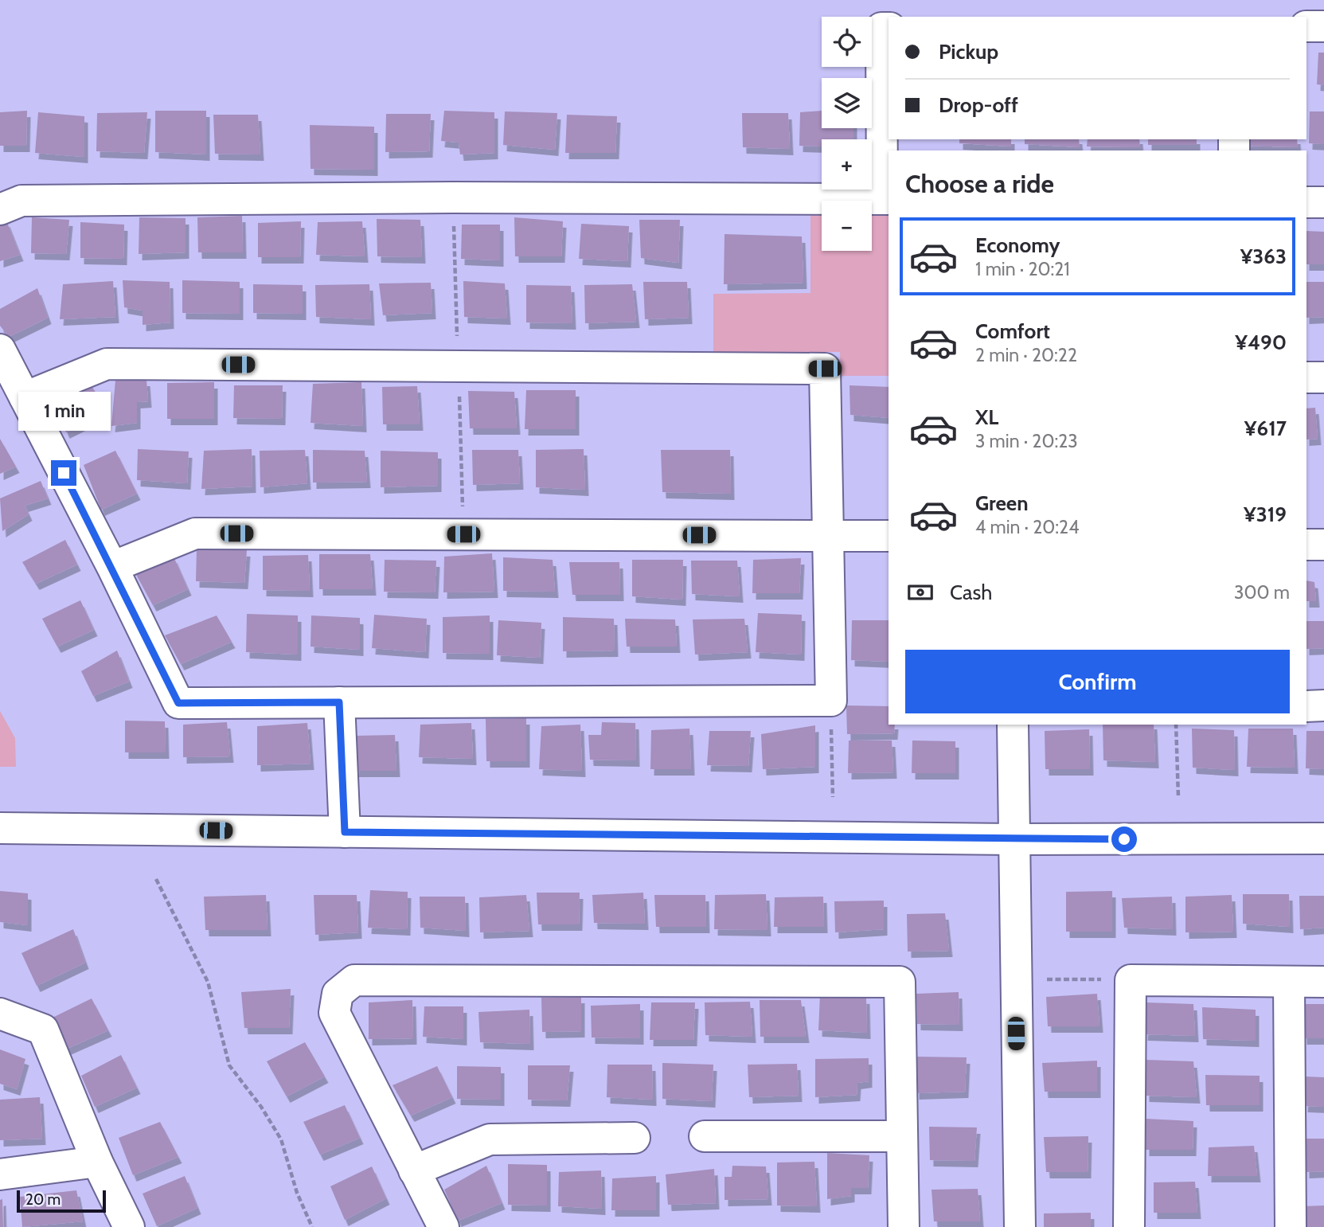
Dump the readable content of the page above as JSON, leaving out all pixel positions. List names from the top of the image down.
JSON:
{
  "scale_bar": "20 m",
  "page": {
    "map_buttons": ["+", "−"],
    "banner": ["Pickup", "Drop-off"],
    "heading": "Choose a ride",
    "list": [
      {
        "name": "Economy",
        "note": "1 min · 20:21",
        "value": "¥363"
      },
      {
        "name": "Comfort",
        "note": "2 min · 20:22",
        "value": "¥490"
      },
      {
        "name": "XL",
        "note": "3 min · 20:23",
        "value": "¥617"
      },
      {
        "name": "Green",
        "note": "4 min · 20:24",
        "value": "¥319"
      }
    ],
    "bubble": "1 min",
    "pay": ["Cash", "300 m"],
    "buttons": "Confirm",
    "scale": "20 m"
  }
}
